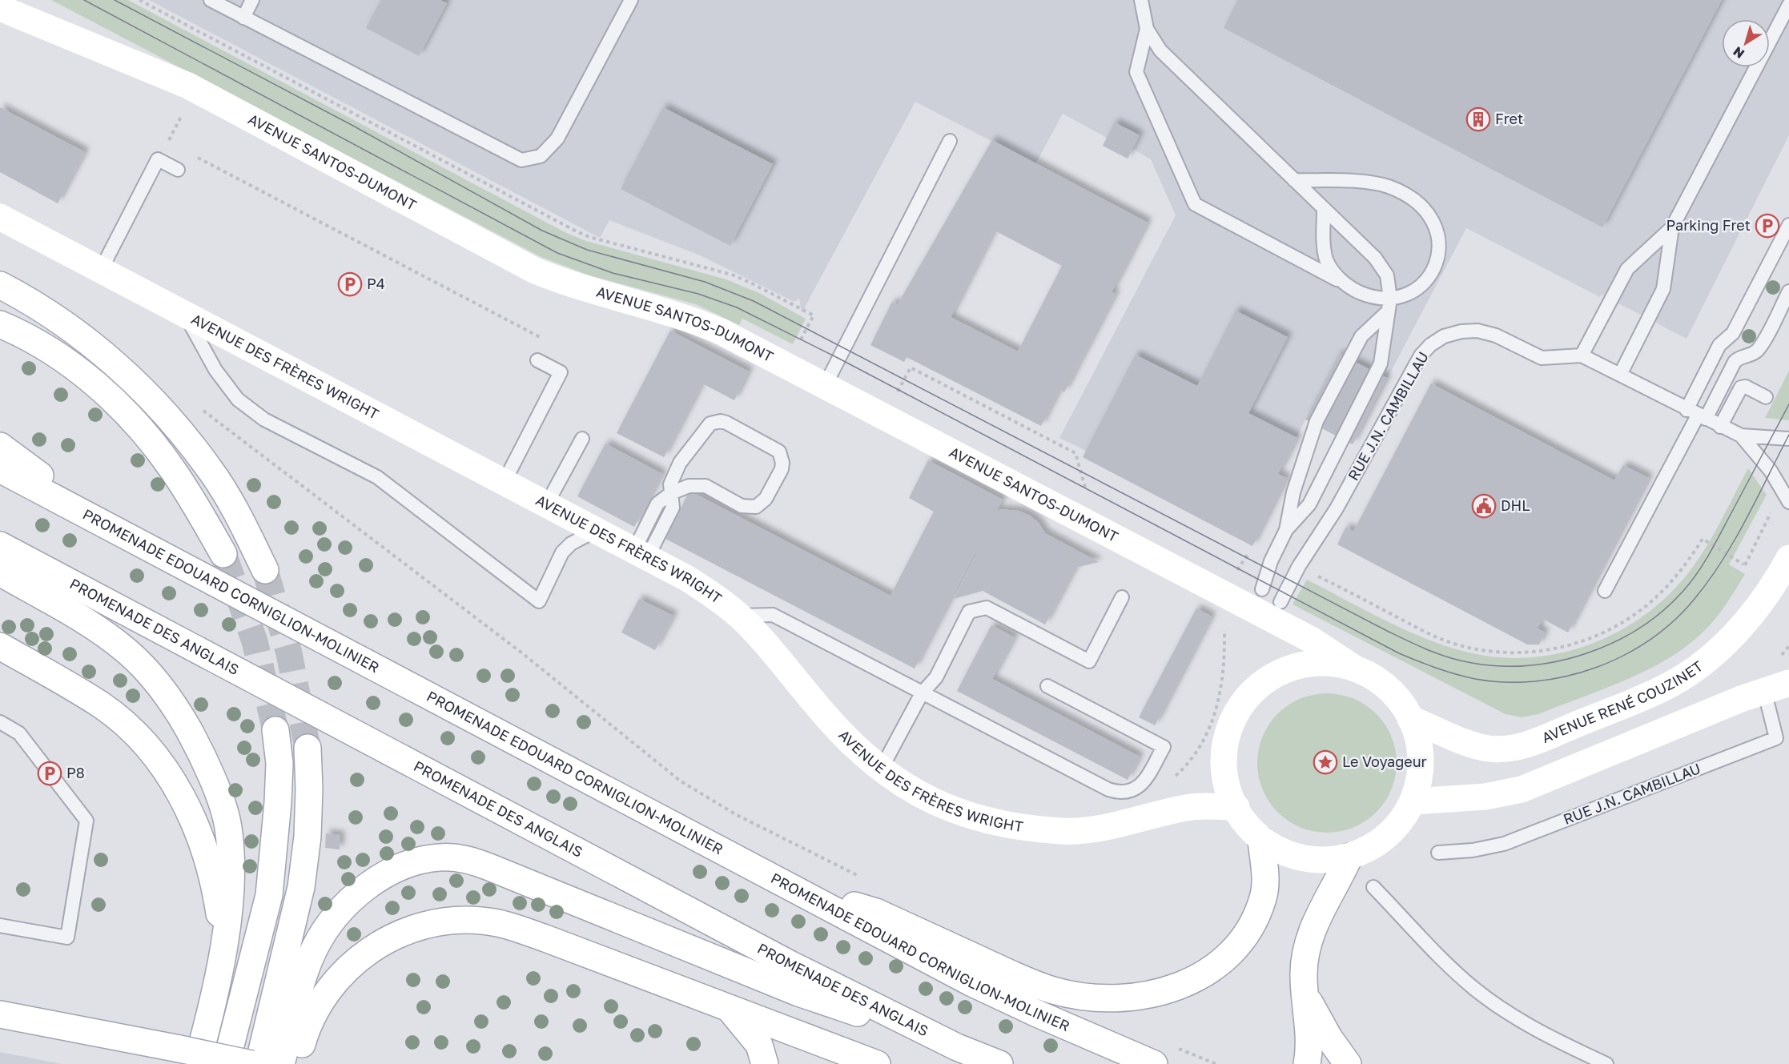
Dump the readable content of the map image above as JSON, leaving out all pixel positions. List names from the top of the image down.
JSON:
{
  "streets": {
    "main road": [
      "AVENUE SANTOS-DUMONT",
      "AVENUE DES FRÈRES WRIGHT",
      "PROMENADE EDOUARD CORNIGLION-MOLINIER",
      "PROMENADE DES ANGLAIS",
      "AVENUE RENÉ COUZINET"
    ],
    "lane": ["RUE J.N. CAMBILLAU"]
  },
  "places": {
    "building": ["Fret"],
    "parking": ["Parking Fret", "P4", "P8"],
    "public building": ["DHL"],
    "place": ["Le Voyageur"]
  },
  "north": "bottom left"
}
